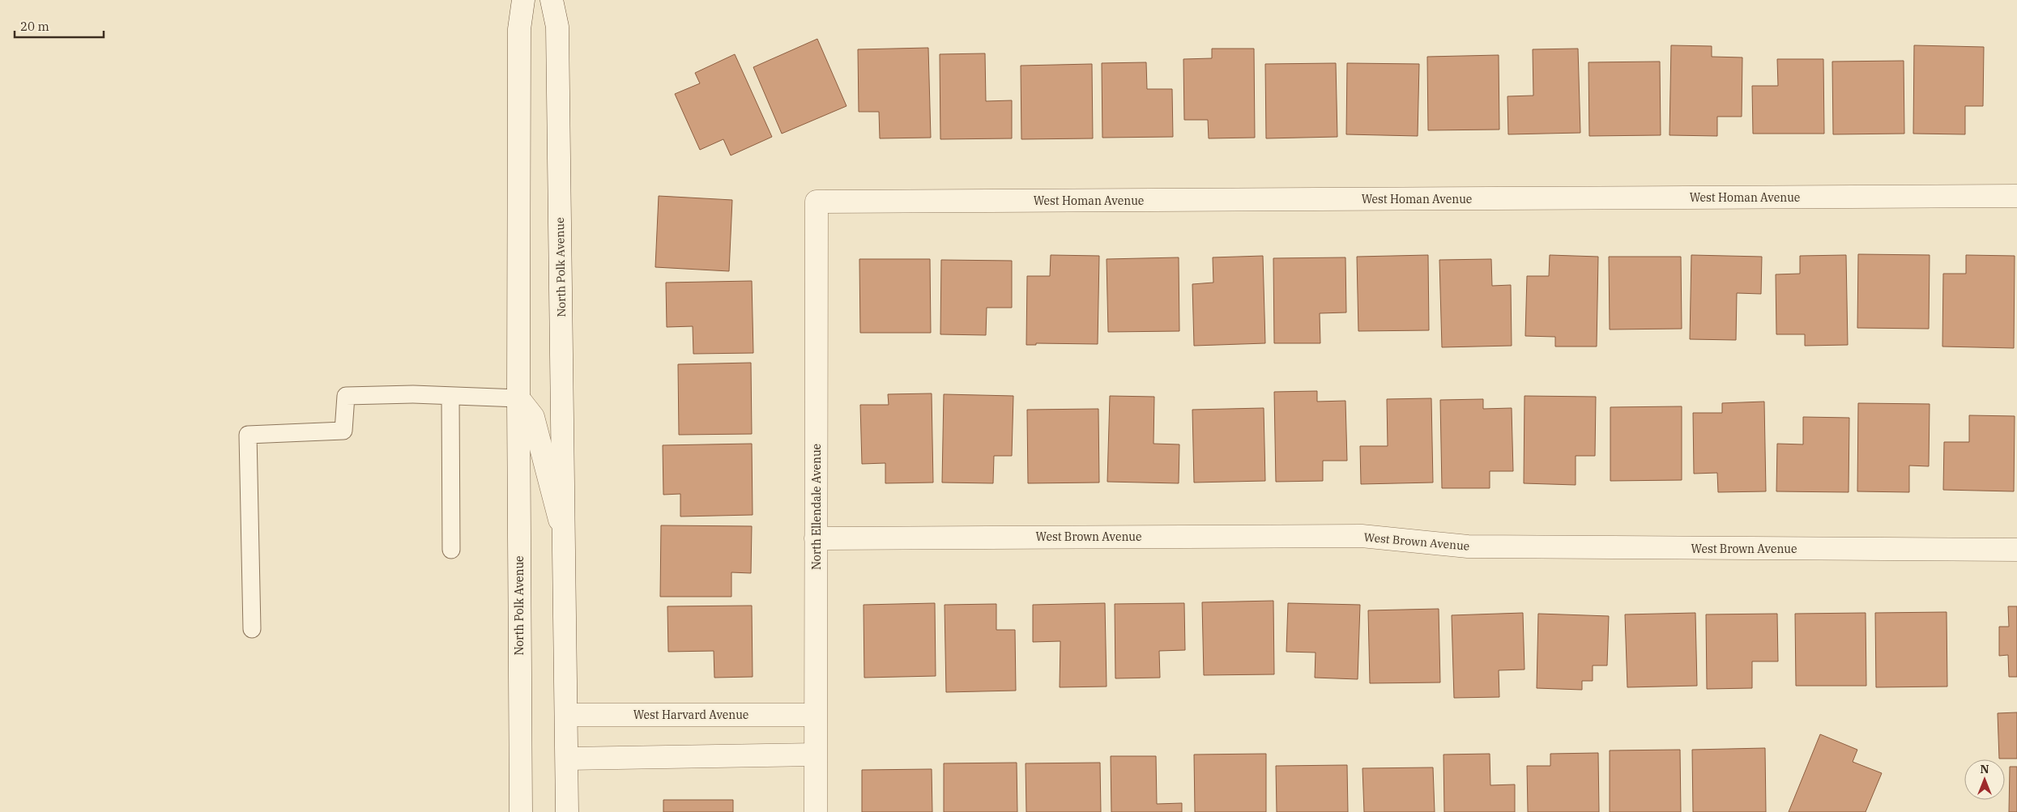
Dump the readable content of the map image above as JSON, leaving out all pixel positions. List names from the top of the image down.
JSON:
{
  "streets": {
    "street": [
      "West Homan Avenue",
      "North Polk Avenue",
      "North Ellendale Avenue",
      "West Brown Avenue",
      "West Harvard Avenue"
    ]
  },
  "crossings": [
    ["West Homan Avenue", "North Ellendale Avenue"],
    ["North Polk Avenue", "West Harvard Avenue"],
    ["North Ellendale Avenue", "West Brown Avenue"],
    ["North Ellendale Avenue", "West Harvard Avenue"]
  ],
  "scale_bar": "20 m",
  "north": "top"
}
